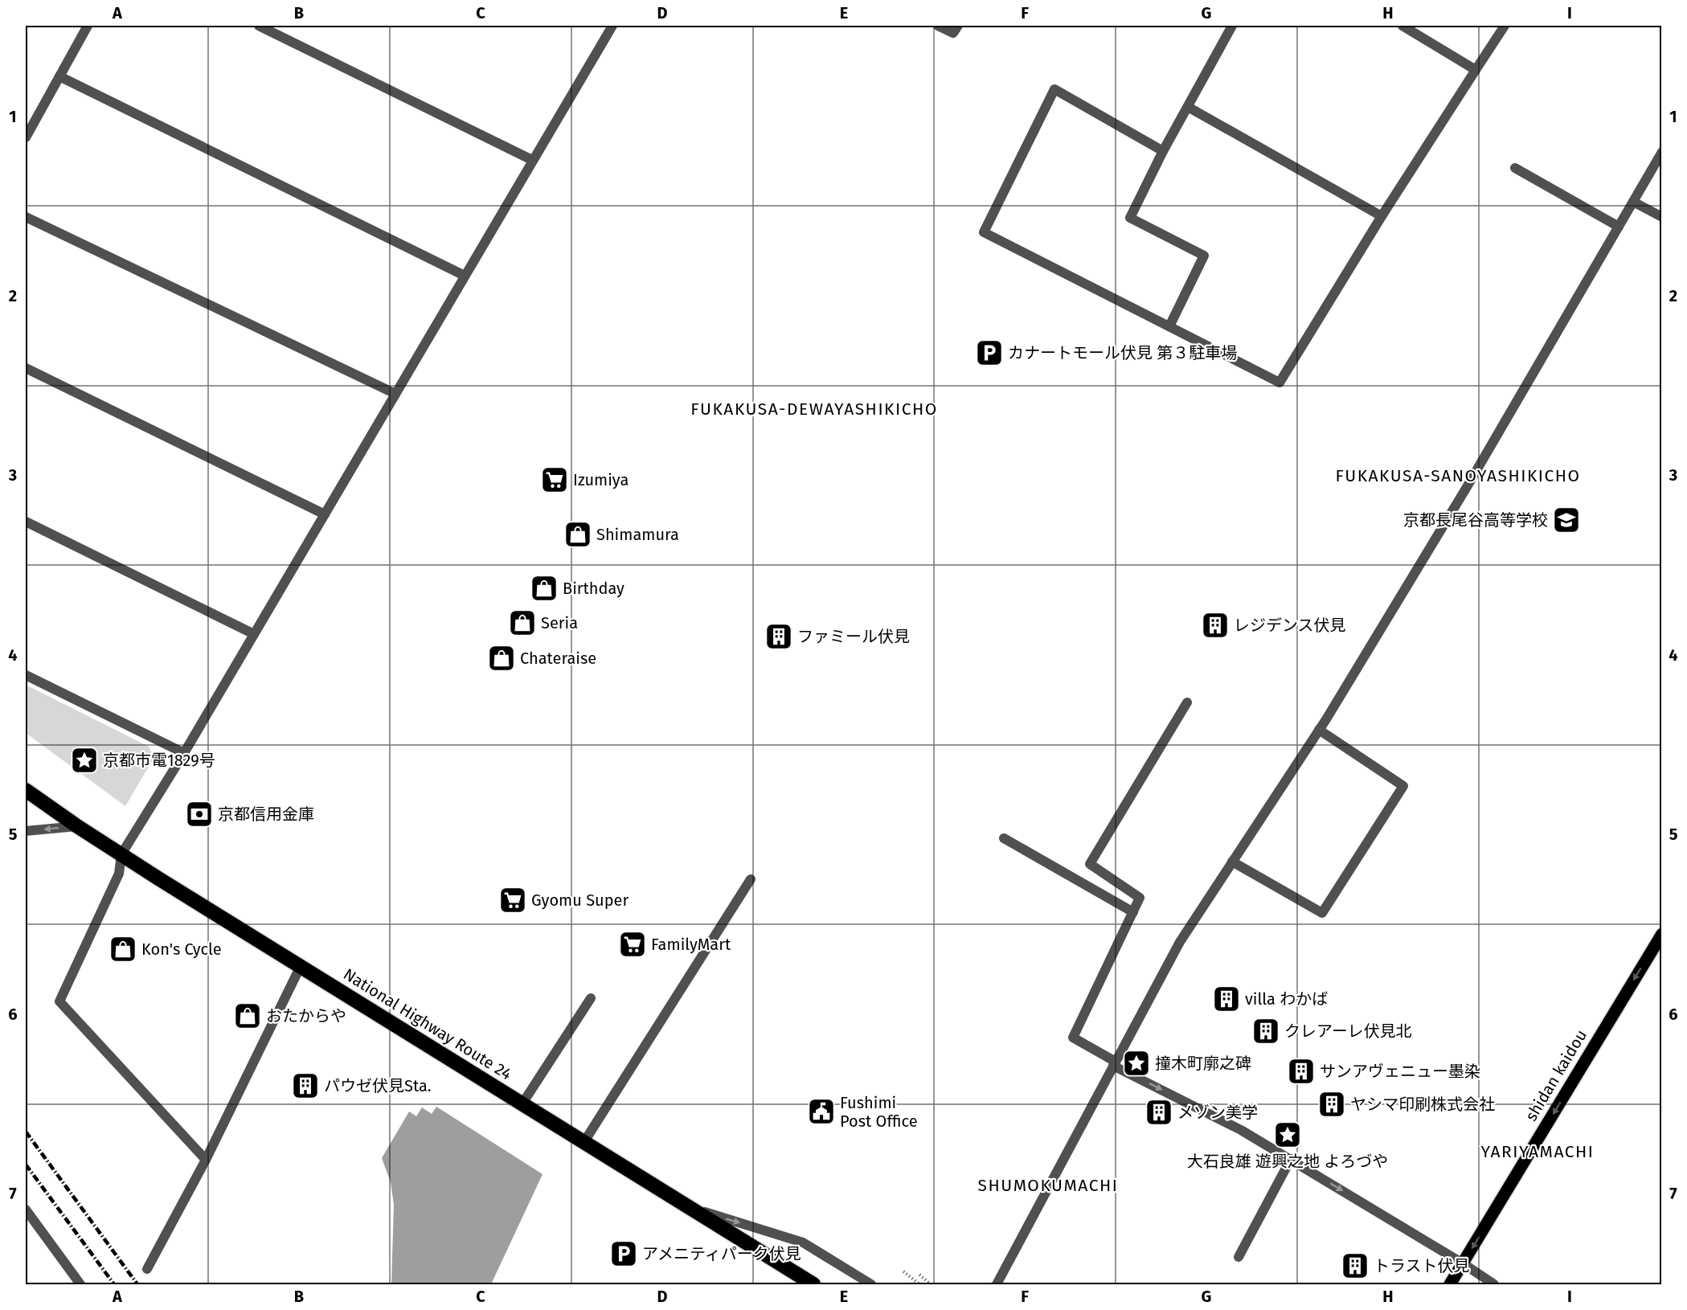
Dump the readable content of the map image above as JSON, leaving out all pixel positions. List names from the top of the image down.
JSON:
{
  "streets": {
    "highway": ["National Highway Route 24"],
    "main road": ["shidan kaidou"]
  },
  "one_way": ["shidan kaidou"],
  "districts": [
    "FUKAKUSA-DEWAYASHIKICHO",
    "FUKAKUSA-SANOYASHIKICHO",
    "YARIYAMACHI",
    "SHUMOKUMACHI"
  ],
  "places": {
    "parking": ["カナートモール伏見 第３駐車場", "アメニティパーク伏見"],
    "supermarket": ["Izumiya", "Gyomu Super", "FamilyMart"],
    "school or university": ["京都長尾谷高等学校"],
    "shop": [
      "Shimamura",
      "Birthday",
      "Seria",
      "Chateraise",
      "Kon's Cycle",
      "おたからや"
    ],
    "building": [
      "レジデンス伏見",
      "ファミール伏見",
      "villa わかば",
      "クレアーレ伏見北",
      "サンアヴェニュー墨染",
      "パウゼ伏見Sta.",
      "ヤシマ印刷株式会社",
      "メゾン美学",
      "トラスト伏見"
    ],
    "place": ["京都市電1829号", "撞木町廓之碑", "大石良雄 遊興之地 よろづや"],
    "bank": ["京都信用金庫"],
    "public building": ["Fushimi Post Office"]
  },
  "grid": {
    "columns": [
      "A",
      "B",
      "C",
      "D",
      "E",
      "F",
      "G",
      "H",
      "I"
    ],
    "rows": [
      "1",
      "2",
      "3",
      "4",
      "5",
      "6",
      "7"
    ]
  }
}
